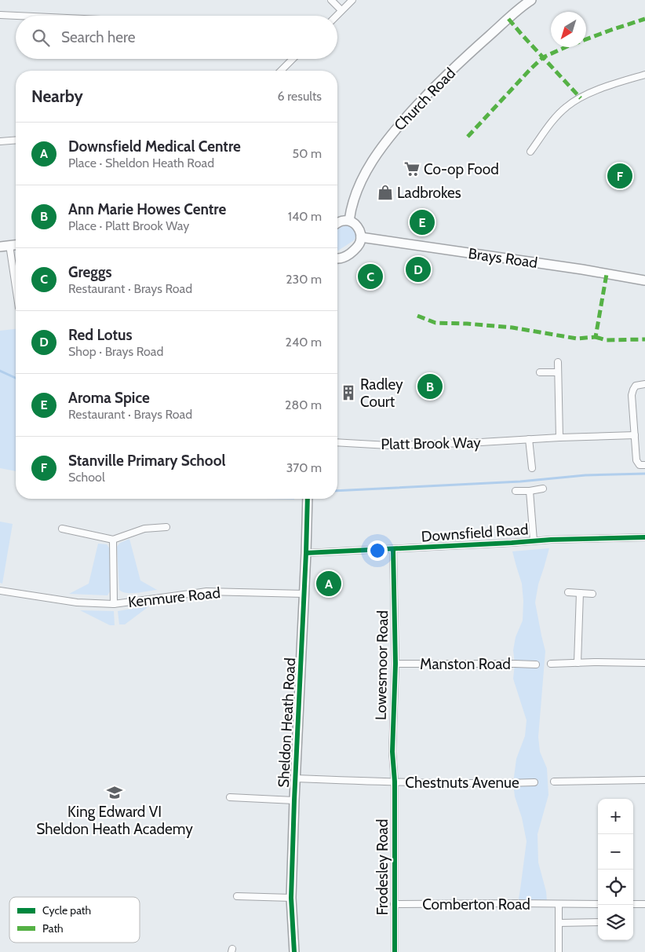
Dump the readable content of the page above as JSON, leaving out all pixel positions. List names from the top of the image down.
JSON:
{
  "streets": {
    "street": [
      "Church Road",
      "Brays Road",
      "Platt Brook Way",
      "Downsfield Road",
      "Kenmure Road",
      "Manston Road",
      "Lowesmoor Road",
      "Sheldon Heath Road",
      "Chestnuts Avenue",
      "Frodesley Road",
      "Comberton Road"
    ]
  },
  "crossings": [
    ["Downsfield Road", "Lowesmoor Road"],
    ["Downsfield Road", "Sheldon Heath Road"],
    ["Kenmure Road", "Sheldon Heath Road"],
    ["Manston Road", "Lowesmoor Road"],
    ["Lowesmoor Road", "Chestnuts Avenue"],
    ["Lowesmoor Road", "Frodesley Road"],
    ["Sheldon Heath Road", "Chestnuts Avenue"],
    ["Chestnuts Avenue", "Frodesley Road"],
    ["Frodesley Road", "Comberton Road"]
  ],
  "places": {
    "supermarket": ["Co-op Food"],
    "shop": ["Ladbrokes"],
    "building": ["Radley Court"],
    "school or university": ["King Edward VI Sheldon Heath Academy"]
  },
  "legend": ["Cycle path", "Path"],
  "north": "bottom left",
  "page": {
    "search": "Search here",
    "heading": ["Nearby", "6 results"],
    "list": [
      {
        "mark": "A",
        "name": "Downsfield Medical Centre",
        "note": "Place · Sheldon Heath Road",
        "value": "50 m"
      },
      {
        "mark": "B",
        "name": "Ann Marie Howes Centre",
        "note": "Place · Platt Brook Way",
        "value": "140 m"
      },
      {
        "mark": "C",
        "name": "Greggs",
        "note": "Restaurant · Brays Road",
        "value": "230 m"
      },
      {
        "mark": "D",
        "name": "Red Lotus",
        "note": "Shop · Brays Road",
        "value": "240 m"
      },
      {
        "mark": "E",
        "name": "Aroma Spice",
        "note": "Restaurant · Brays Road",
        "value": "280 m"
      },
      {
        "mark": "F",
        "name": "Stanville Primary School",
        "note": "School",
        "value": "370 m"
      }
    ],
    "pins": [
      "F",
      "E",
      "D",
      "C",
      "B",
      "A"
    ],
    "map_buttons": ["+", "−"]
  }
}
